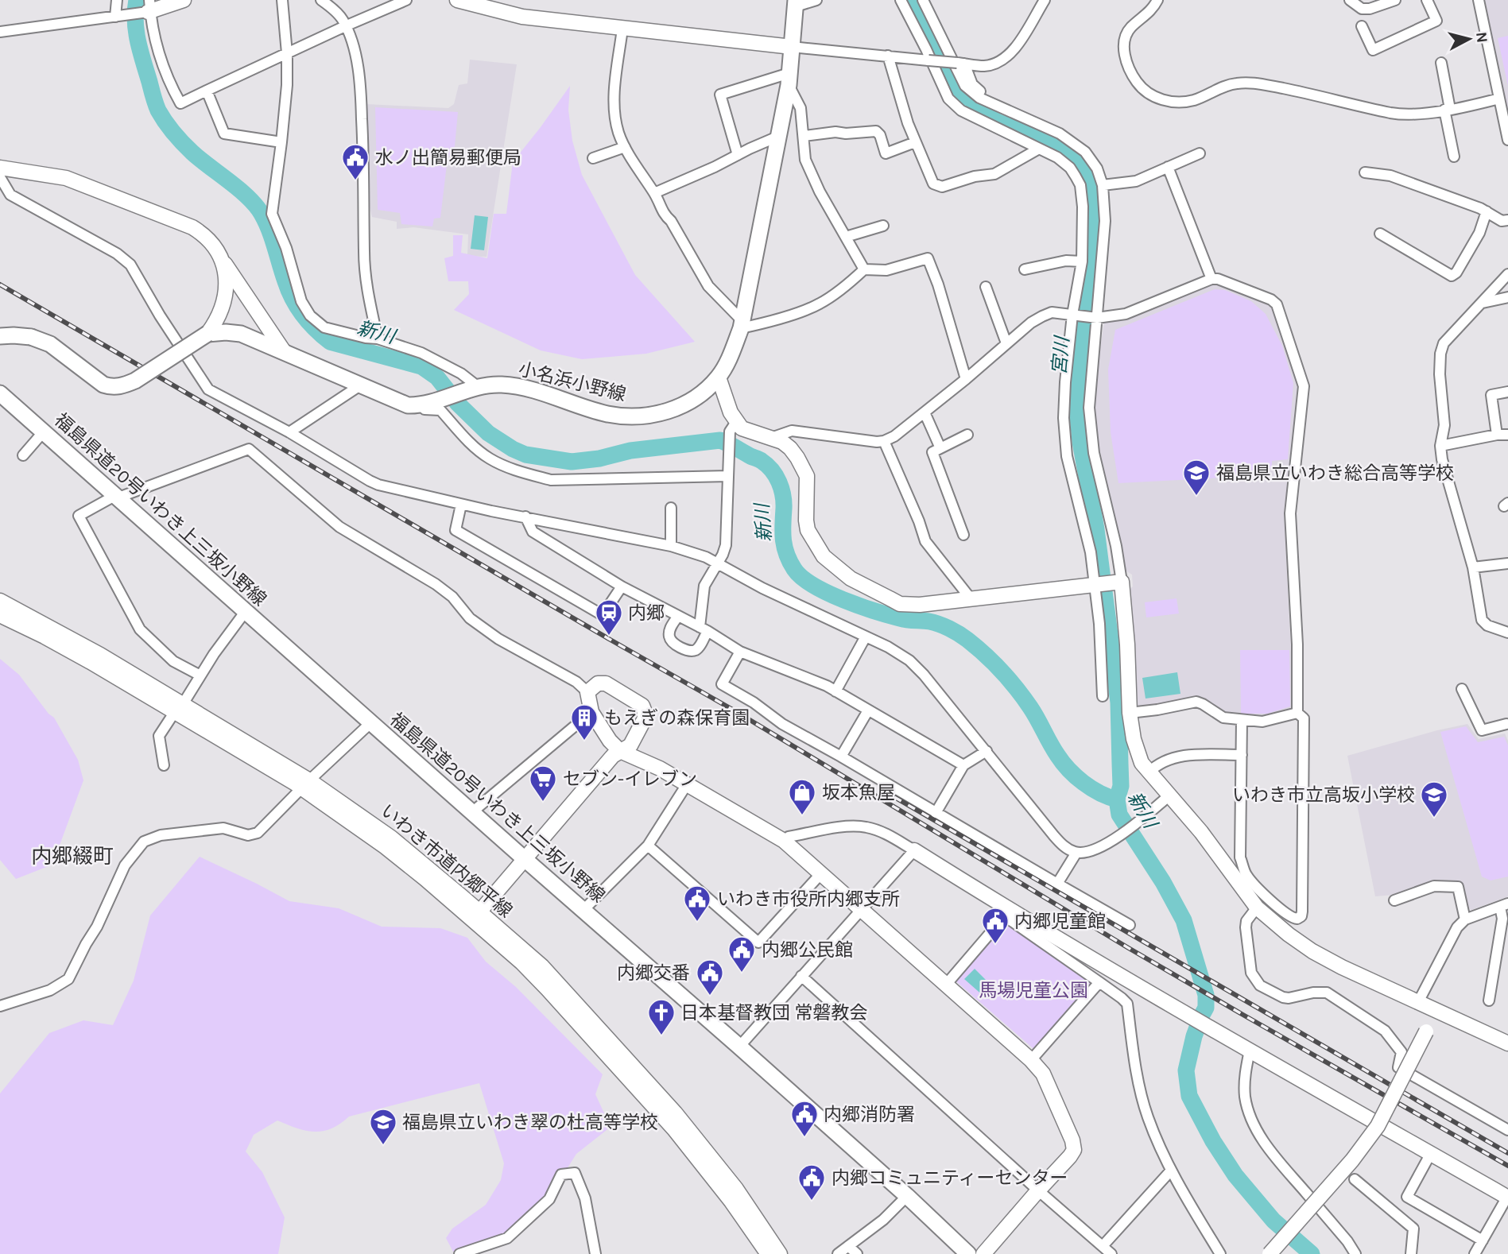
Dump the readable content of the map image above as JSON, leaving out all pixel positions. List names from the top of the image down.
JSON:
{
  "streets": {
    "main road": ["小名浜小野線", "福島県道20号いわき上三坂小野線"],
    "street": ["いわき市道内郷平線"]
  },
  "districts": ["内郷綴町"],
  "water": ["新川", "宮川"],
  "parks": ["馬場児童公園"],
  "places": {
    "public building": [
      "水ノ出簡易郵便局",
      "いわき市役所内郷支所",
      "内郷児童館",
      "内郷公民館",
      "内郷交番",
      "内郷消防署",
      "内郷コミュニティーセンター"
    ],
    "school or university": ["福島県立いわき総合高等学校", "いわき市立高坂小学校", "福島県立いわき翠の杜高等学校"],
    "station": ["内郷"],
    "building": ["もえぎの森保育園"],
    "supermarket": ["セブン-イレブン"],
    "shop": ["坂本魚屋"],
    "church": ["日本基督教団 常磐教会"]
  },
  "north": "right"
}
